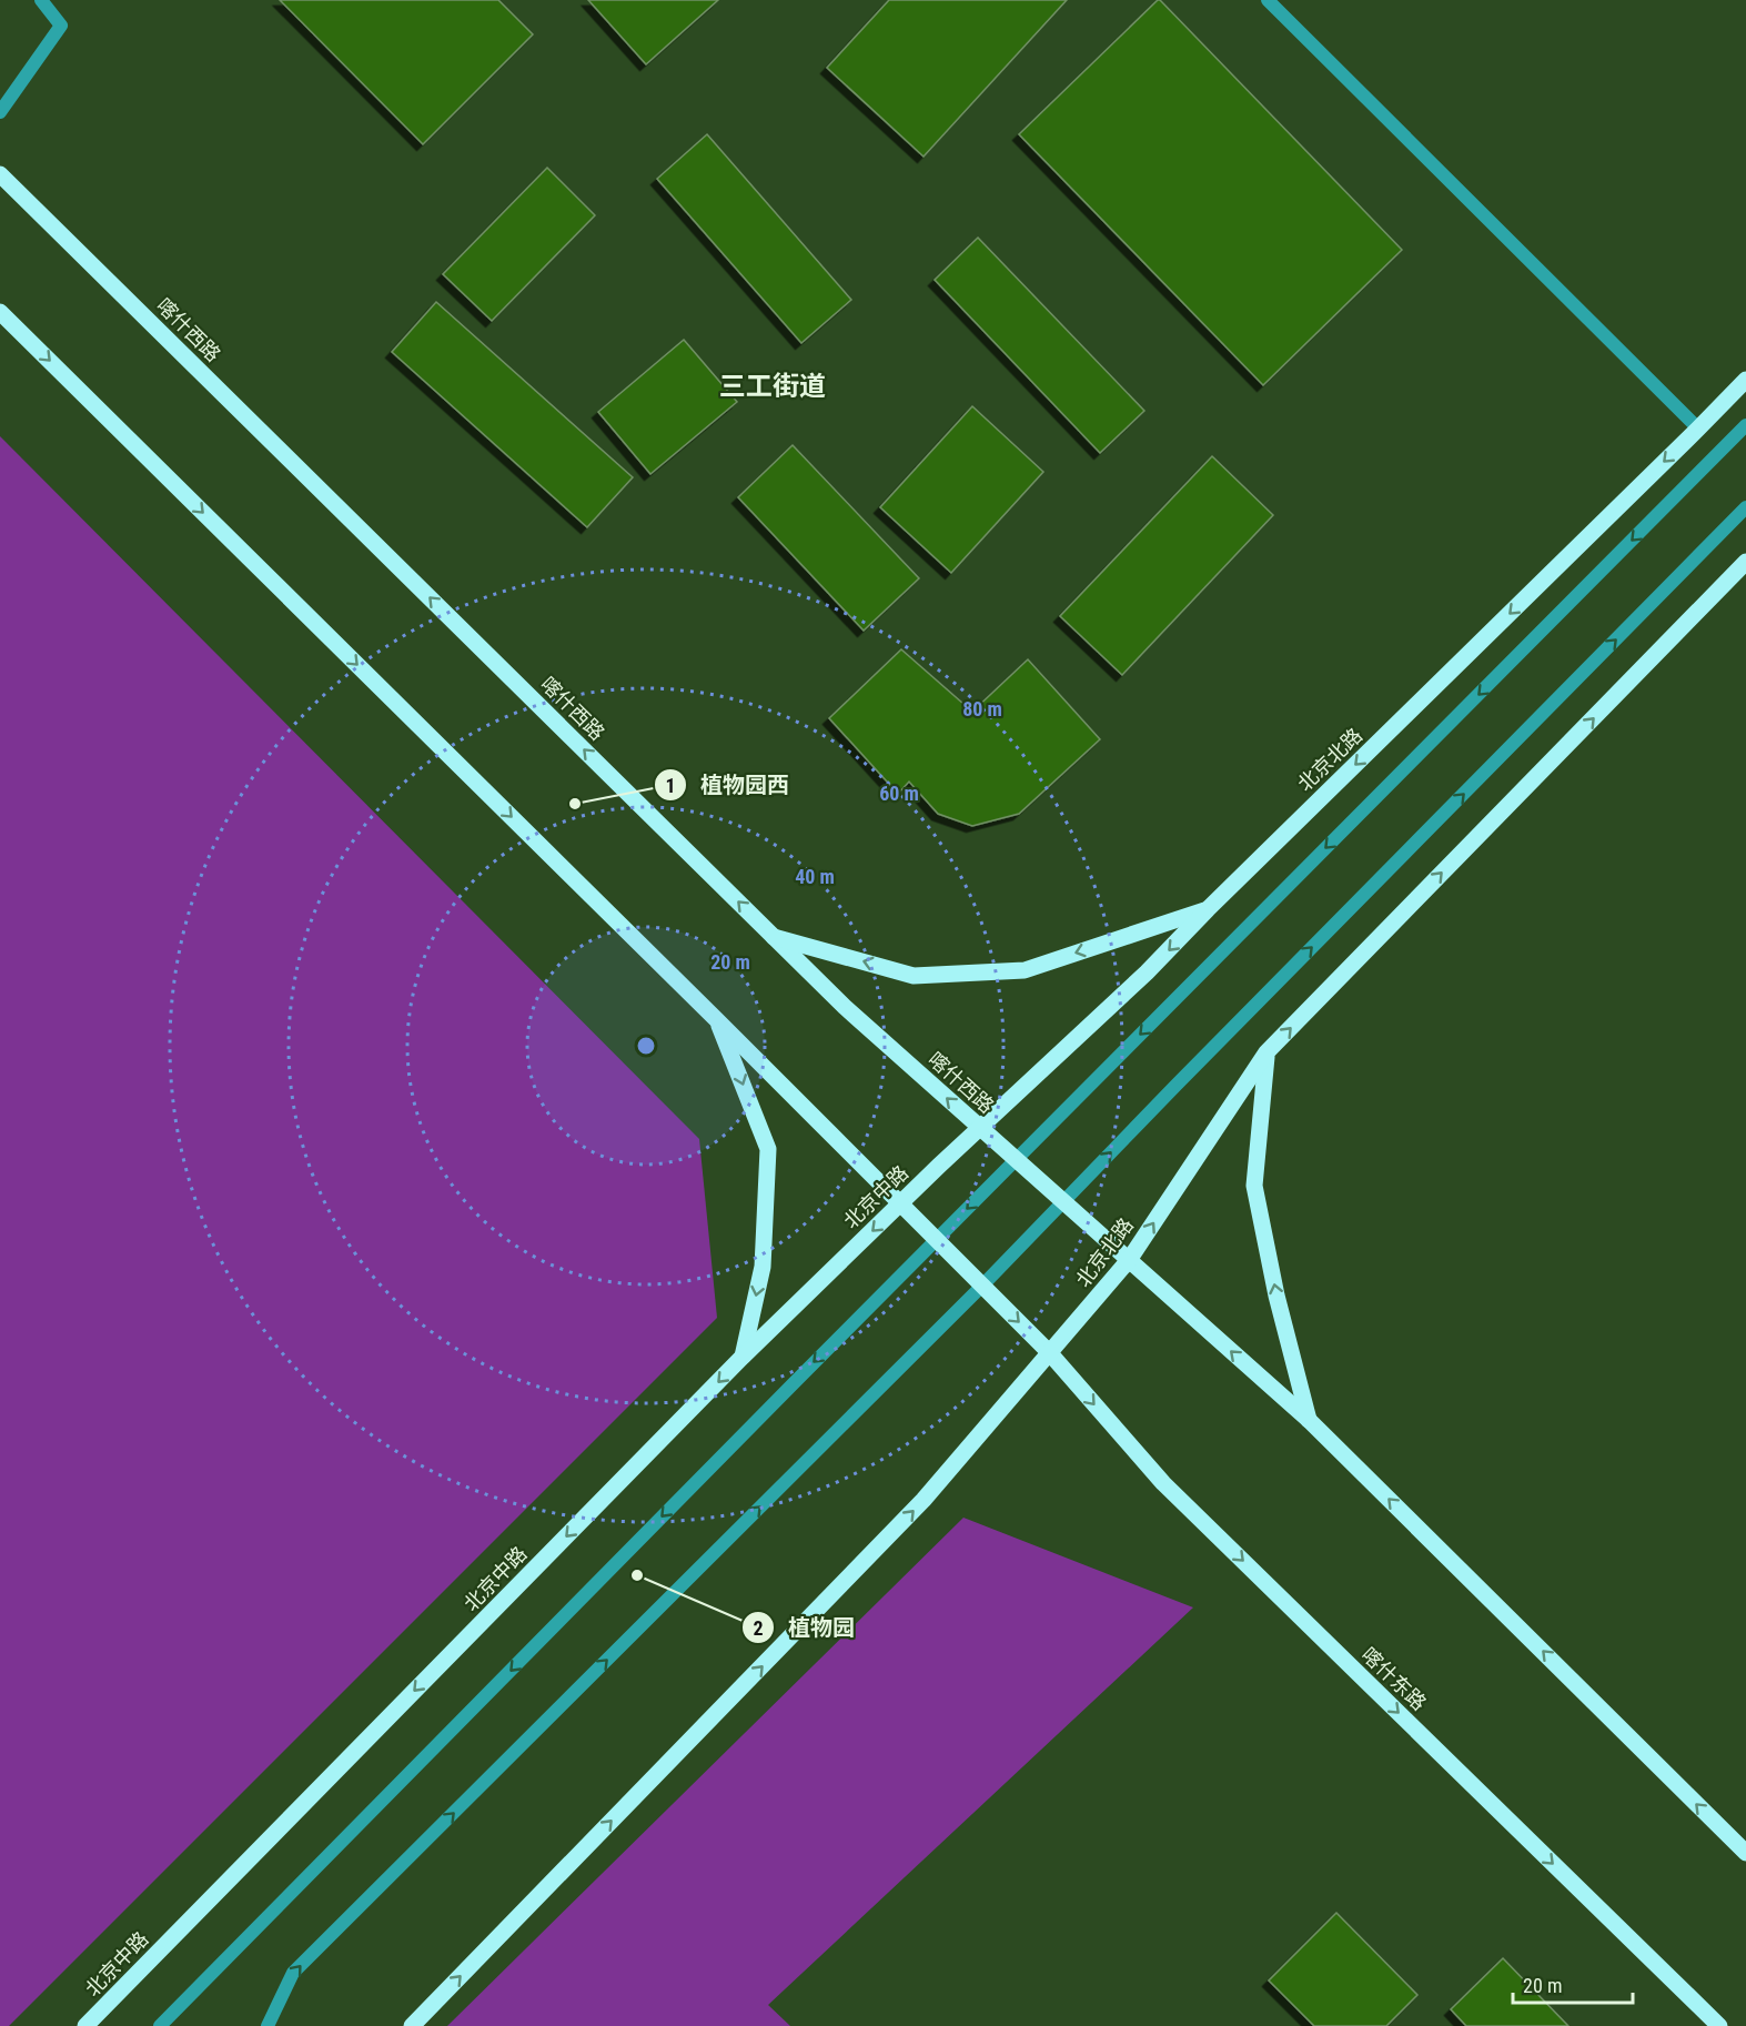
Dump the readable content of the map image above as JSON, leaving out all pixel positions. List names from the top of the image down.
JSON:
{
  "streets": {
    "main road": [
      "喀什西路",
      "北京北路",
      "北京中路",
      "喀什东路"
    ]
  },
  "crossings": [
    ["喀什西路", "北京北路"],
    ["北京北路", "北京中路"],
    ["北京北路", "喀什东路"]
  ],
  "one_way": ["北京中路"],
  "districts": ["三工街道"],
  "places": ["植物园西", "植物园"],
  "scale_bar": "20 m",
  "rings": [
    "80 m",
    "60 m",
    "40 m",
    "20 m"
  ]
}
